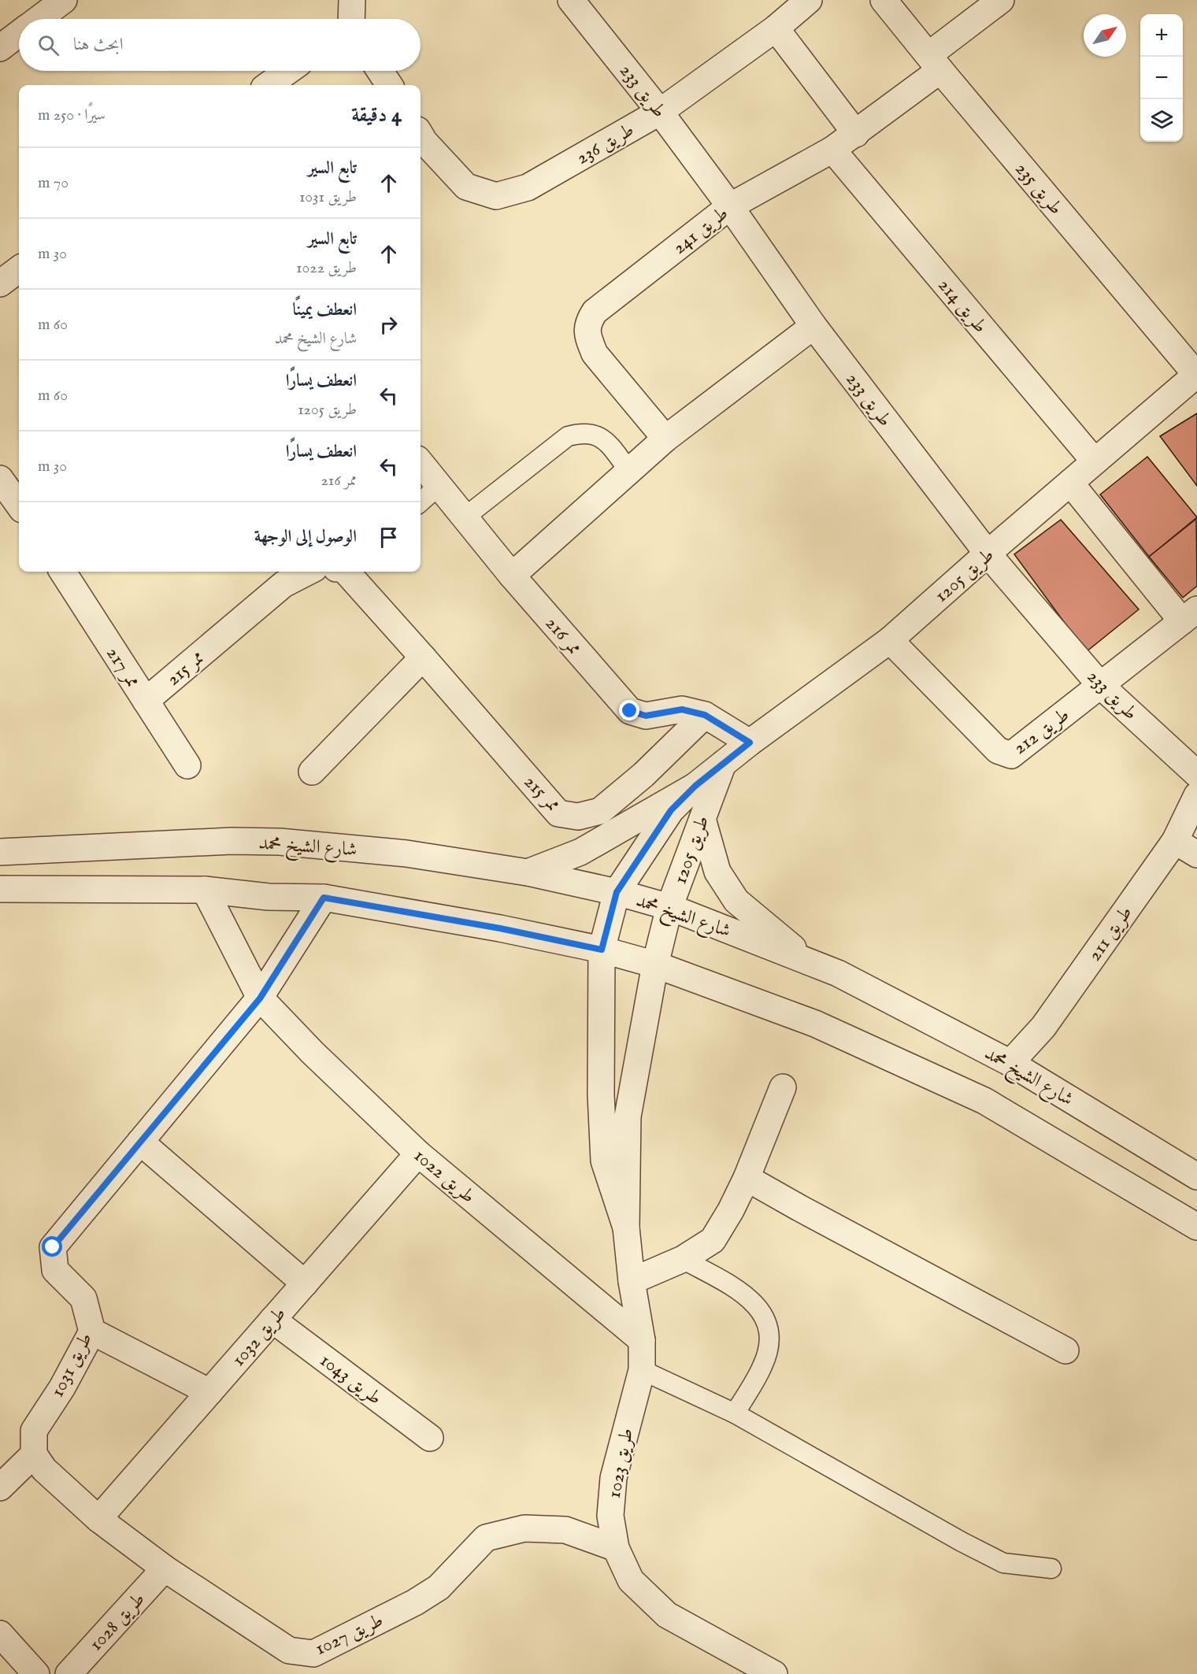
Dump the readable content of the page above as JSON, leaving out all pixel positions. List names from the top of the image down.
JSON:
{
  "streets": {
    "street": [
      "طريق 233",
      "طريق 236",
      "طريق 235",
      "طريق 241",
      "طريق 214",
      "طريق 1205",
      "ممر 216",
      "ممر 217",
      "ممر 215",
      "طريق 212",
      "شارع الشيخ محمد",
      "طريق 211",
      "طريق 1022",
      "طريق 1032",
      "طريق 1031",
      "طريق 1043",
      "طريق 1023",
      "طريق 1028",
      "طريق 1027"
    ]
  },
  "crossings": [
    ["طريق 233", "طريق 236"],
    ["طريق 233", "طريق 241"],
    ["طريق 233", "طريق 1205"],
    ["طريق 233", "طريق 212"],
    ["طريق 235", "طريق 241"],
    ["طريق 235", "طريق 1205"],
    ["طريق 241", "طريق 214"],
    ["طريق 214", "طريق 1205"],
    ["طريق 1205", "ممر 216"],
    ["طريق 1205", "طريق 212"],
    ["طريق 1205", "شارع الشيخ محمد"],
    ["ممر 216", "ممر 215"],
    ["ممر 217", "ممر 215"],
    ["شارع الشيخ محمد", "طريق 211"],
    ["طريق 1022", "طريق 1032"],
    ["طريق 1022", "طريق 1031"],
    ["طريق 1022", "طريق 1023"],
    ["طريق 1032", "طريق 1043"],
    ["طريق 1032", "طريق 1027"],
    ["طريق 1031", "طريق 1027"],
    ["طريق 1023", "طريق 1027"],
    ["طريق 1028", "طريق 1027"]
  ],
  "north": "top right",
  "page": {
    "map_buttons": ["+", "−"],
    "search": "ابحث هنا",
    "heading": ["4 دقيقة", "سيرًا · 250 m"],
    "list": [
      ["تابع السير", "طريق 1031", "70 m"],
      ["تابع السير", "طريق 1022", "30 m"],
      ["انعطف يمينًا", "شارع الشيخ محمد", "60 m"],
      ["انعطف يسارًا", "طريق 1205", "60 m"],
      ["انعطف يسارًا", "ممر 216", "30 m"],
      "الوصول إلى الوجهة"
    ]
  }
}
